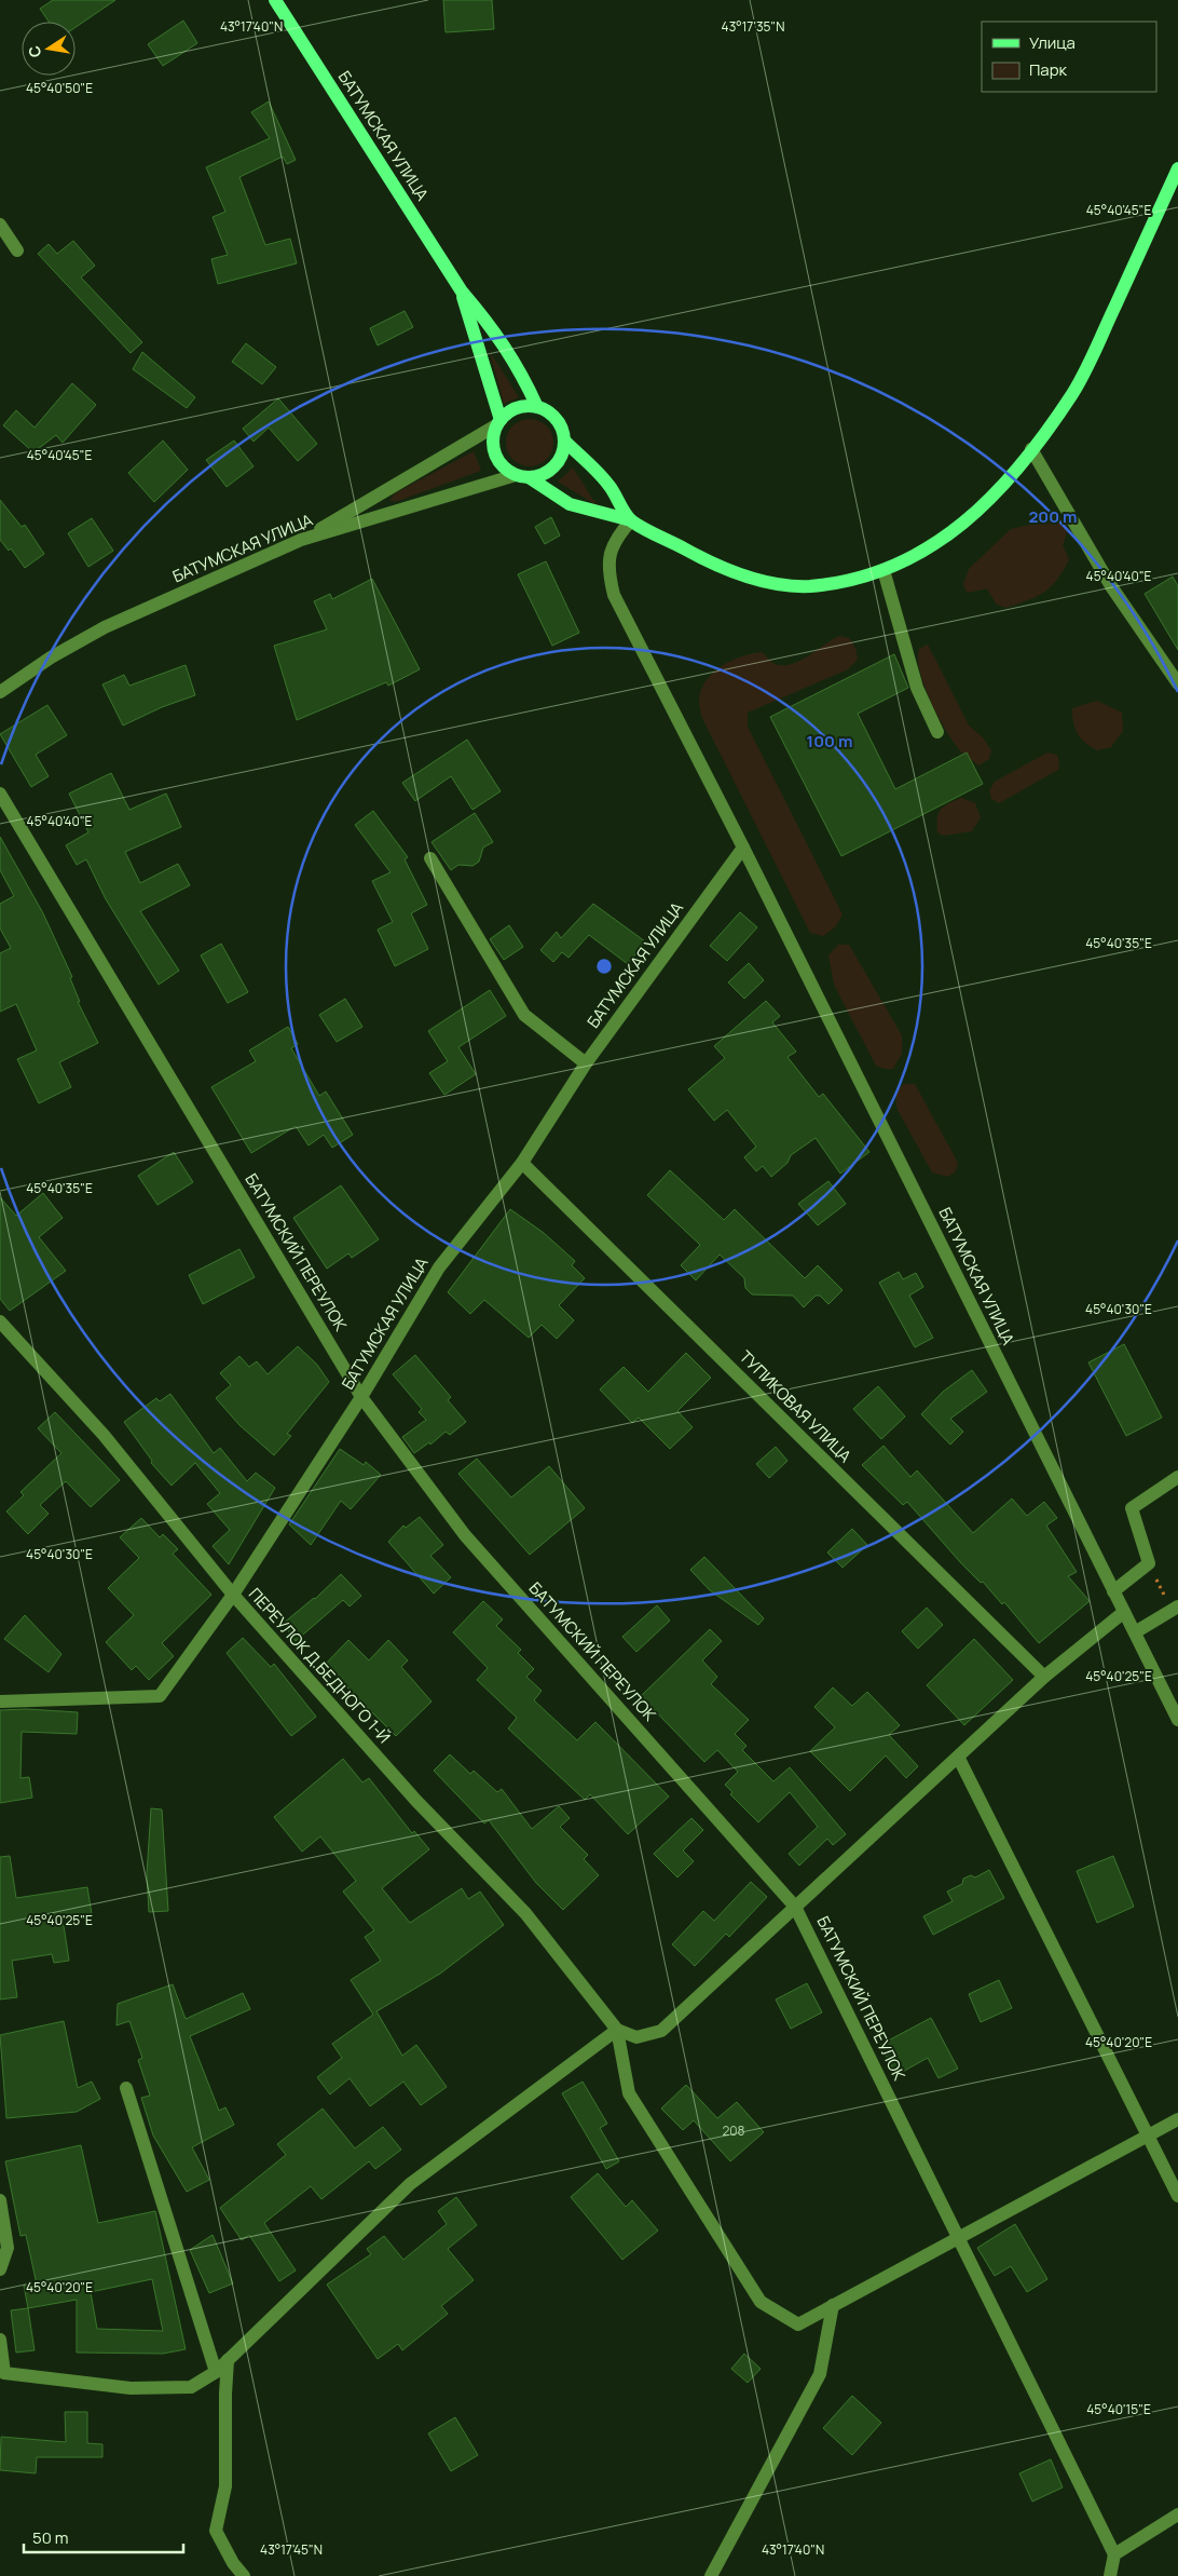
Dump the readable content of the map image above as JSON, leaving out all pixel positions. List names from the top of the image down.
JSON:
{
  "streets": {
    "main road": ["БАТУМСКАЯ УЛИЦА"],
    "street": ["БАТУМСКИЙ ПЕРЕУЛОК", "ТУПИКОВАЯ УЛИЦА", "ПЕРЕУЛОК Д.БЕДНОГО 1-Й"]
  },
  "crossings": [
    ["БАТУМСКАЯ УЛИЦА", "БАТУМСКИЙ ПЕРЕУЛОК"],
    ["БАТУМСКАЯ УЛИЦА", "ТУПИКОВАЯ УЛИЦА"],
    ["БАТУМСКАЯ УЛИЦА", "ПЕРЕУЛОК Д.БЕДНОГО 1-Й"]
  ],
  "house_numbers": ["208"],
  "legend": ["Улица", "Парк"],
  "scale_bar": "50 m",
  "north": "left",
  "coordinates": [
    "43°17'40\"N",
    "43°17'35\"N",
    "45°40'50\"E",
    "45°40'45\"E",
    "45°40'40\"E",
    "45°40'35\"E",
    "45°40'30\"E",
    "45°40'25\"E",
    "45°40'20\"E",
    "45°40'15\"E",
    "43°17'45\"N"
  ],
  "rings": ["200 m", "100 m"]
}
